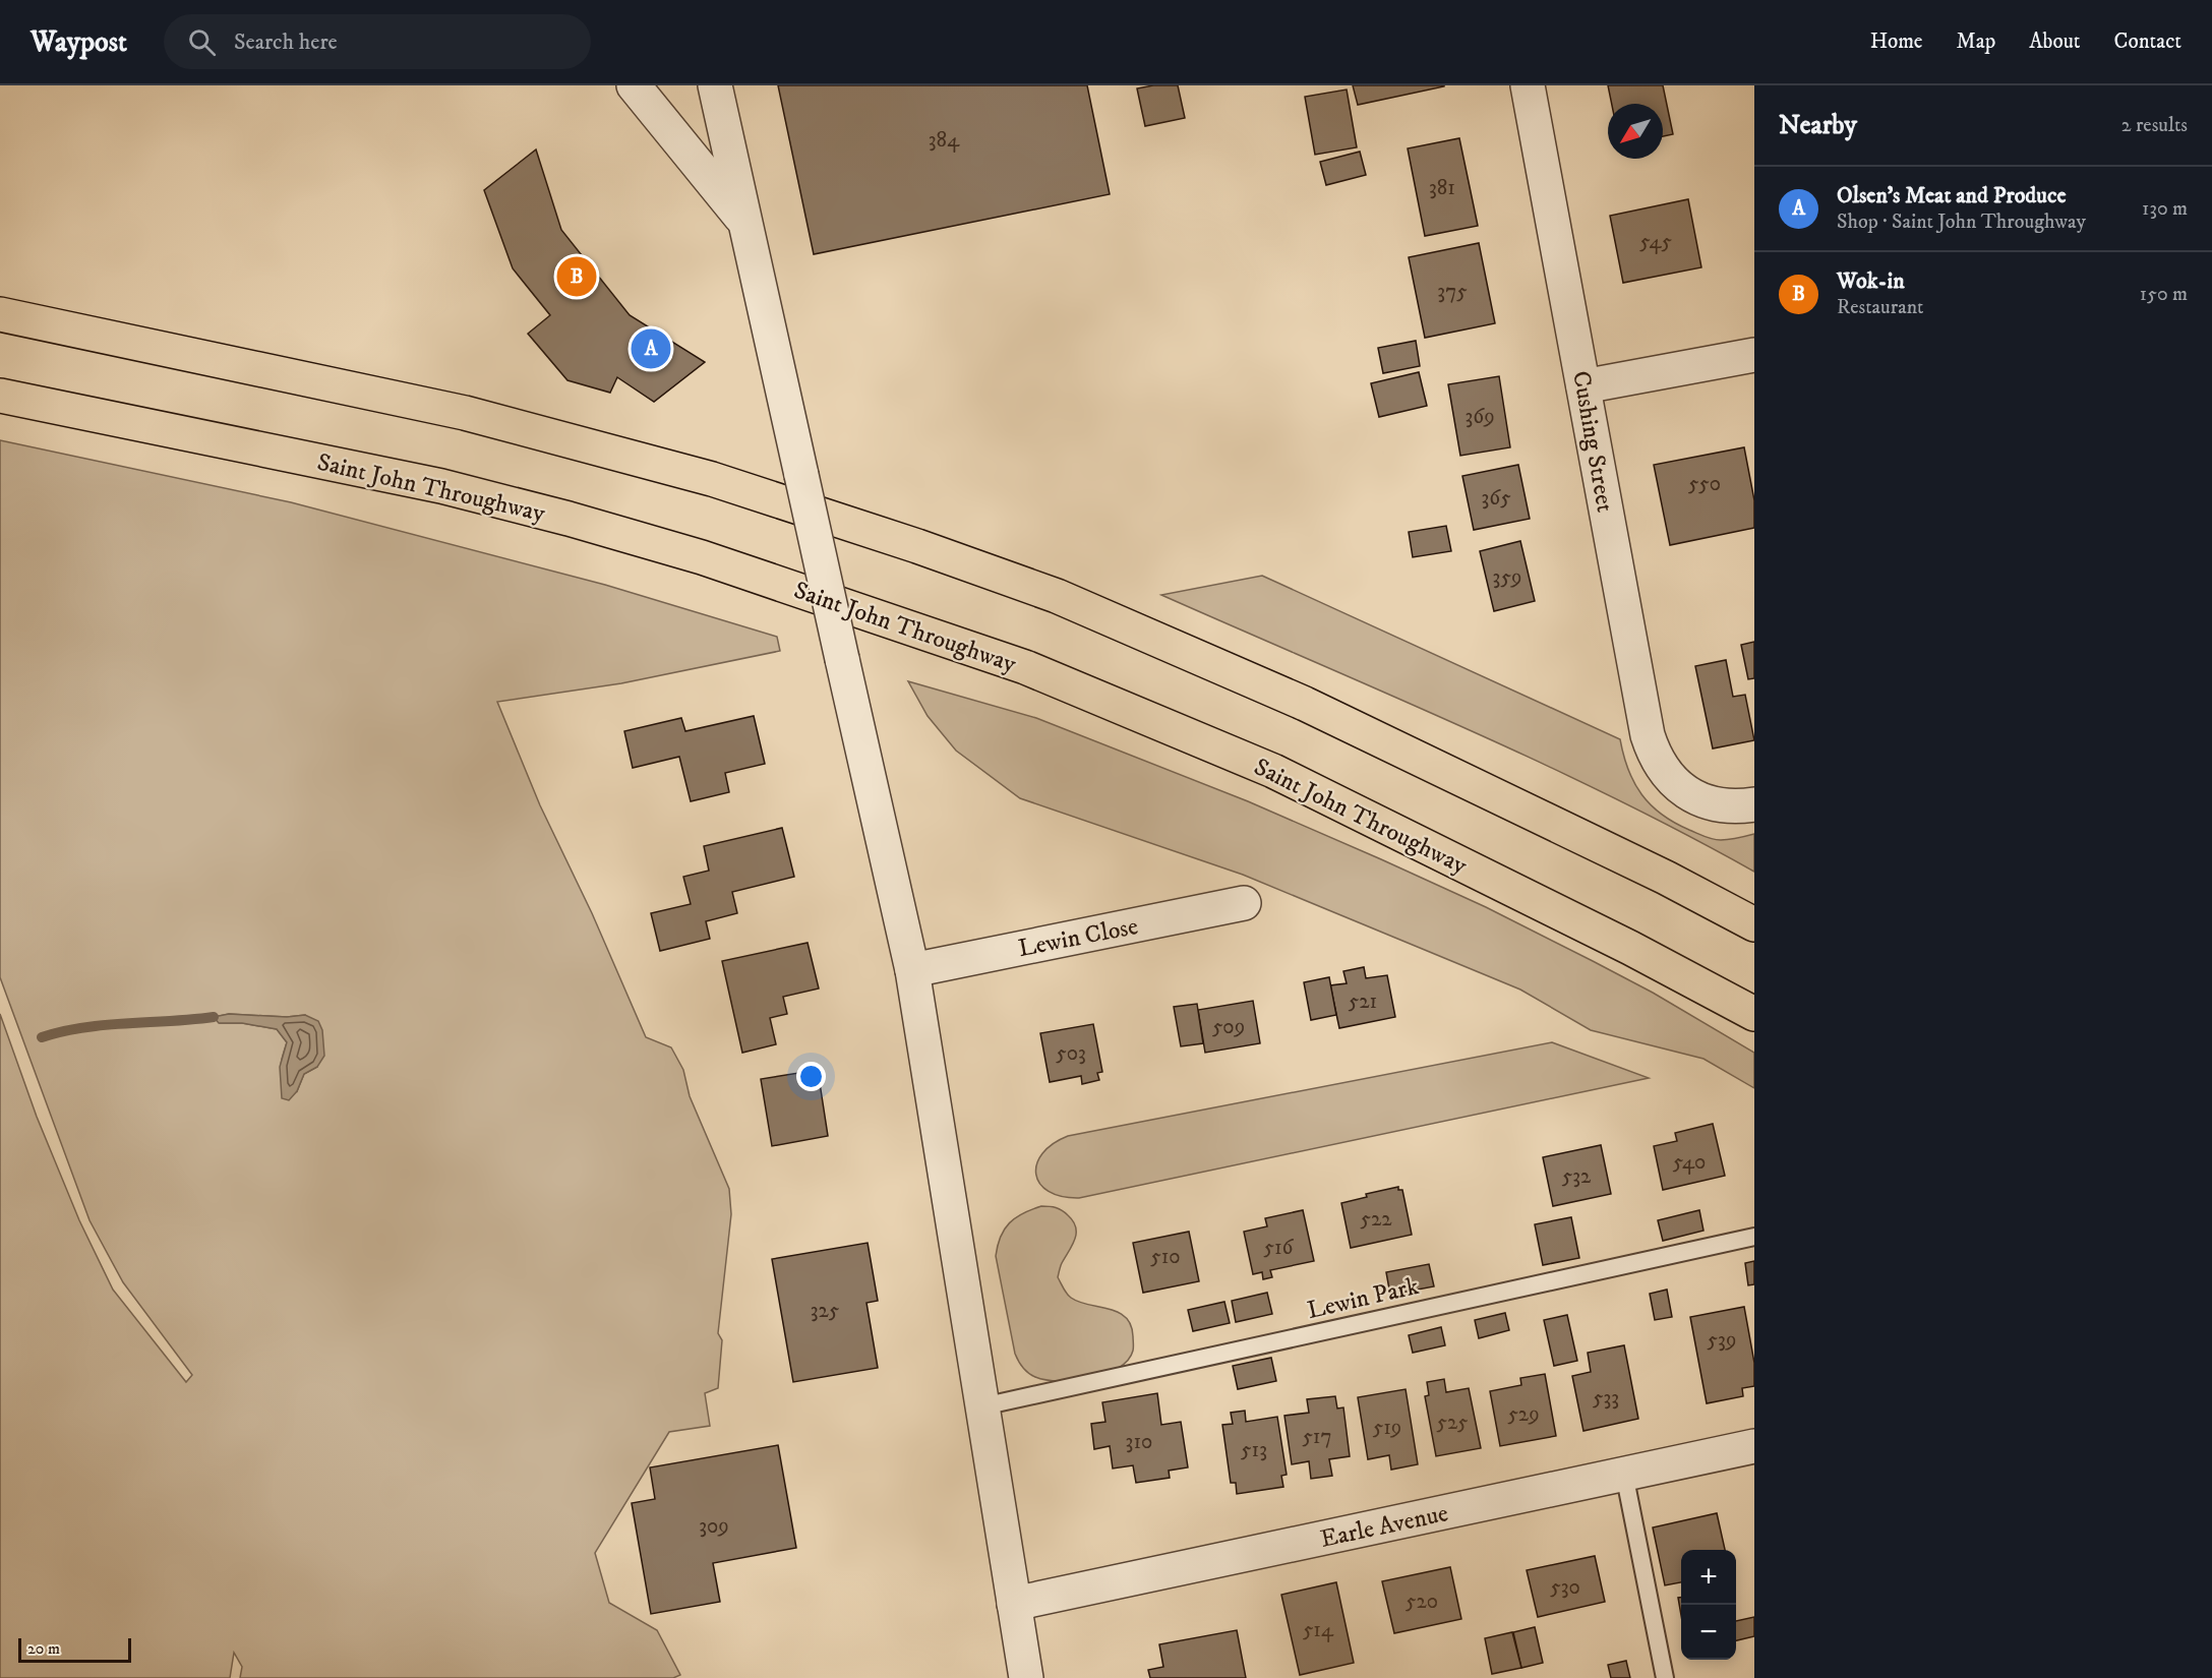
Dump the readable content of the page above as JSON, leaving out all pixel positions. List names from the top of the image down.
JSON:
{
  "streets": {
    "highway": ["Saint John Throughway"],
    "street": ["Cushing Street", "Lewin Close", "Earle Avenue"],
    "lane": ["Lewin Park"]
  },
  "house_numbers": [
    "384",
    "381",
    "545",
    "375",
    "369",
    "550",
    "365",
    "359",
    "521",
    "509",
    "503",
    "540",
    "532",
    "522",
    "516",
    "510",
    "325",
    "539",
    "533",
    "529",
    "525",
    "519",
    "517",
    "310",
    "513",
    "309",
    "530",
    "520",
    "514"
  ],
  "scale_bar": "20 m",
  "north": "bottom left",
  "page": {
    "header": "Waypost",
    "search": "Search here",
    "nav": [
      "Home",
      "Map",
      "About",
      "Contact"
    ],
    "heading": ["Nearby", "2 results"],
    "list": [
      {
        "mark": "A",
        "name": "Olsen's Meat and Produce",
        "note": "Shop · Saint John Throughway",
        "value": "130 m"
      },
      {
        "mark": "B",
        "name": "Wok-in",
        "note": "Restaurant",
        "value": "150 m"
      }
    ],
    "pins": ["B", "A"],
    "map_buttons": ["+", "−"],
    "scale": "20 m"
  }
}
